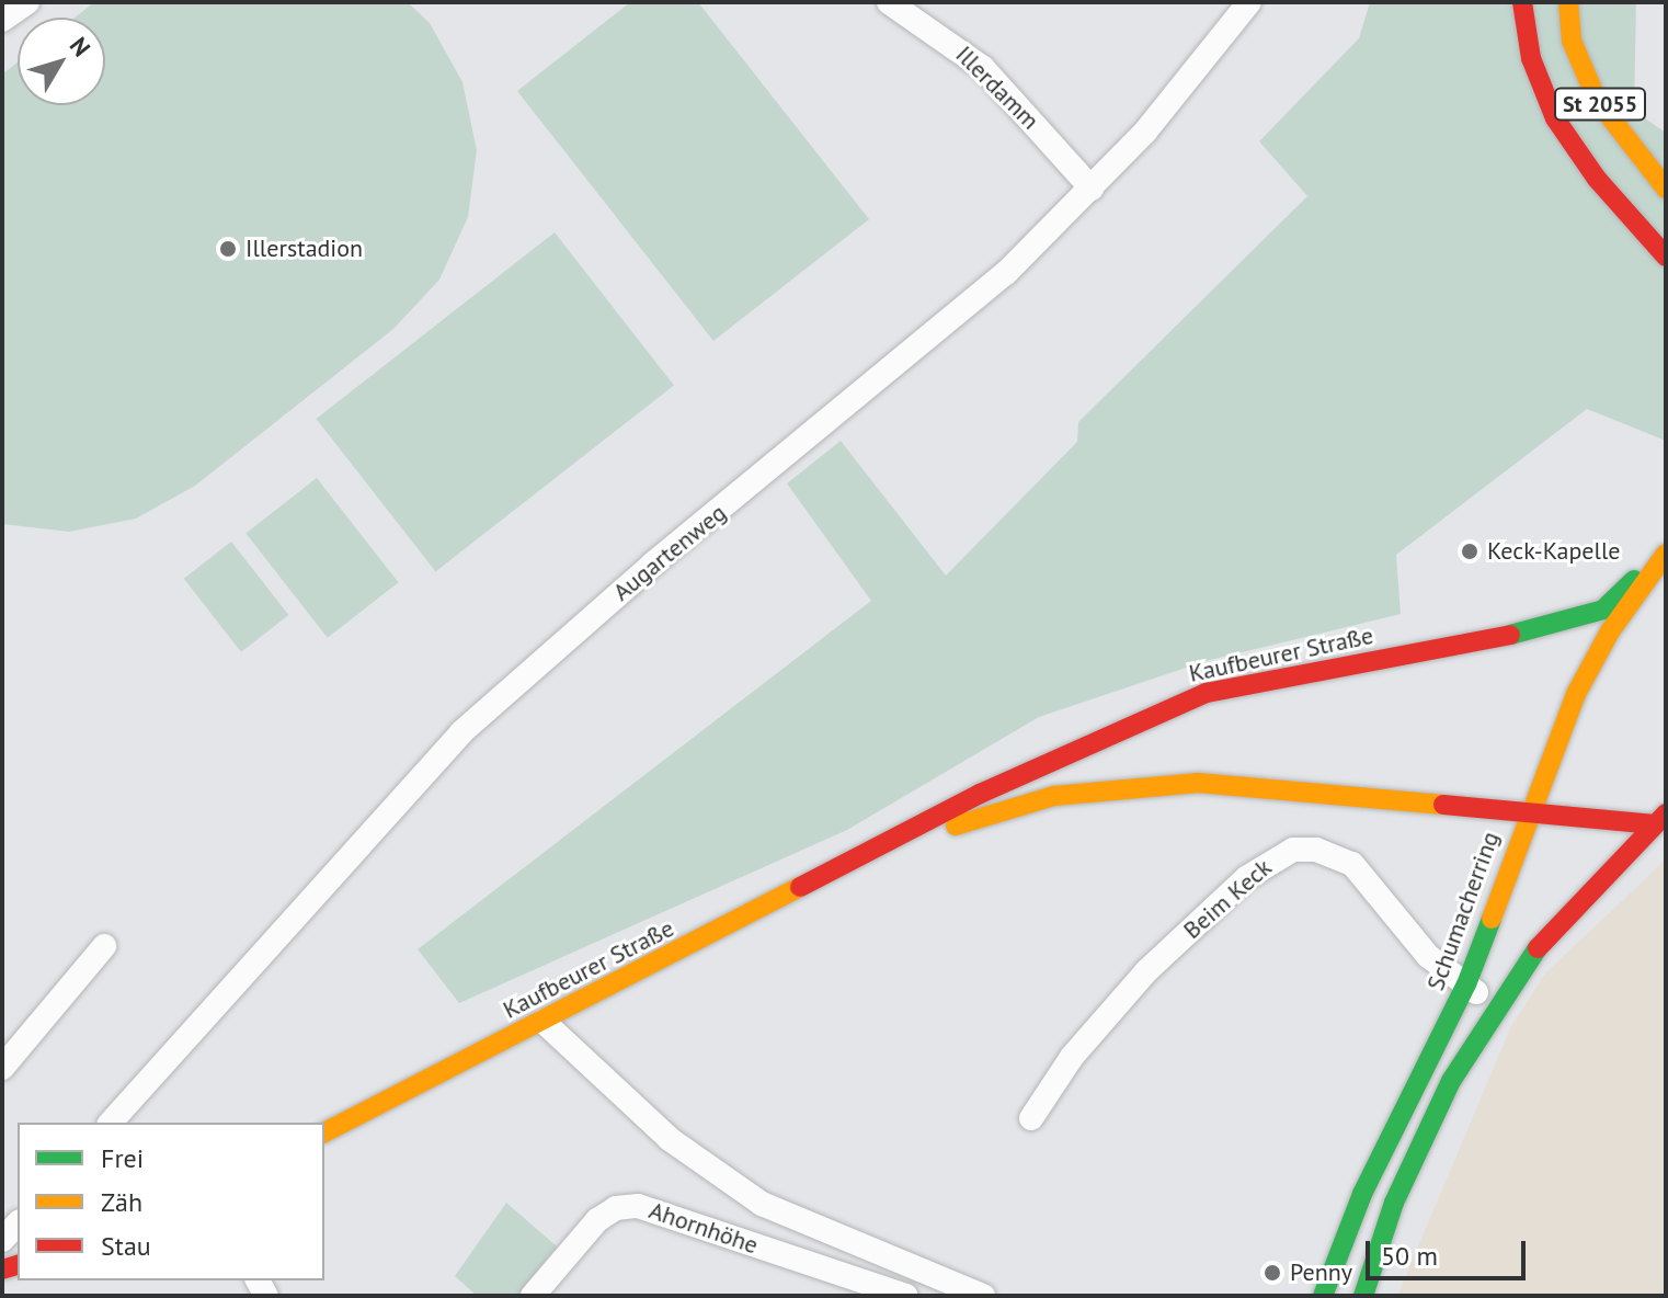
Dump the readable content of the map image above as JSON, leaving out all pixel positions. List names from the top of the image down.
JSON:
{
  "streets": {
    "street": [
      "Illerdamm",
      "St 2055",
      "Augartenweg",
      "Kaufbeurer Straße",
      "Beim Keck",
      "Schumacherring",
      "Ahornhöhe"
    ]
  },
  "crossings": [
    ["Illerdamm", "Augartenweg"],
    ["Kaufbeurer Straße", "Schumacherring"],
    ["Beim Keck", "Schumacherring"]
  ],
  "places": ["Illerstadion", "Keck-Kapelle", "Penny"],
  "legend": ["Frei", "Zäh", "Stau"],
  "scale_bar": "50 m",
  "north": "top right"
}
